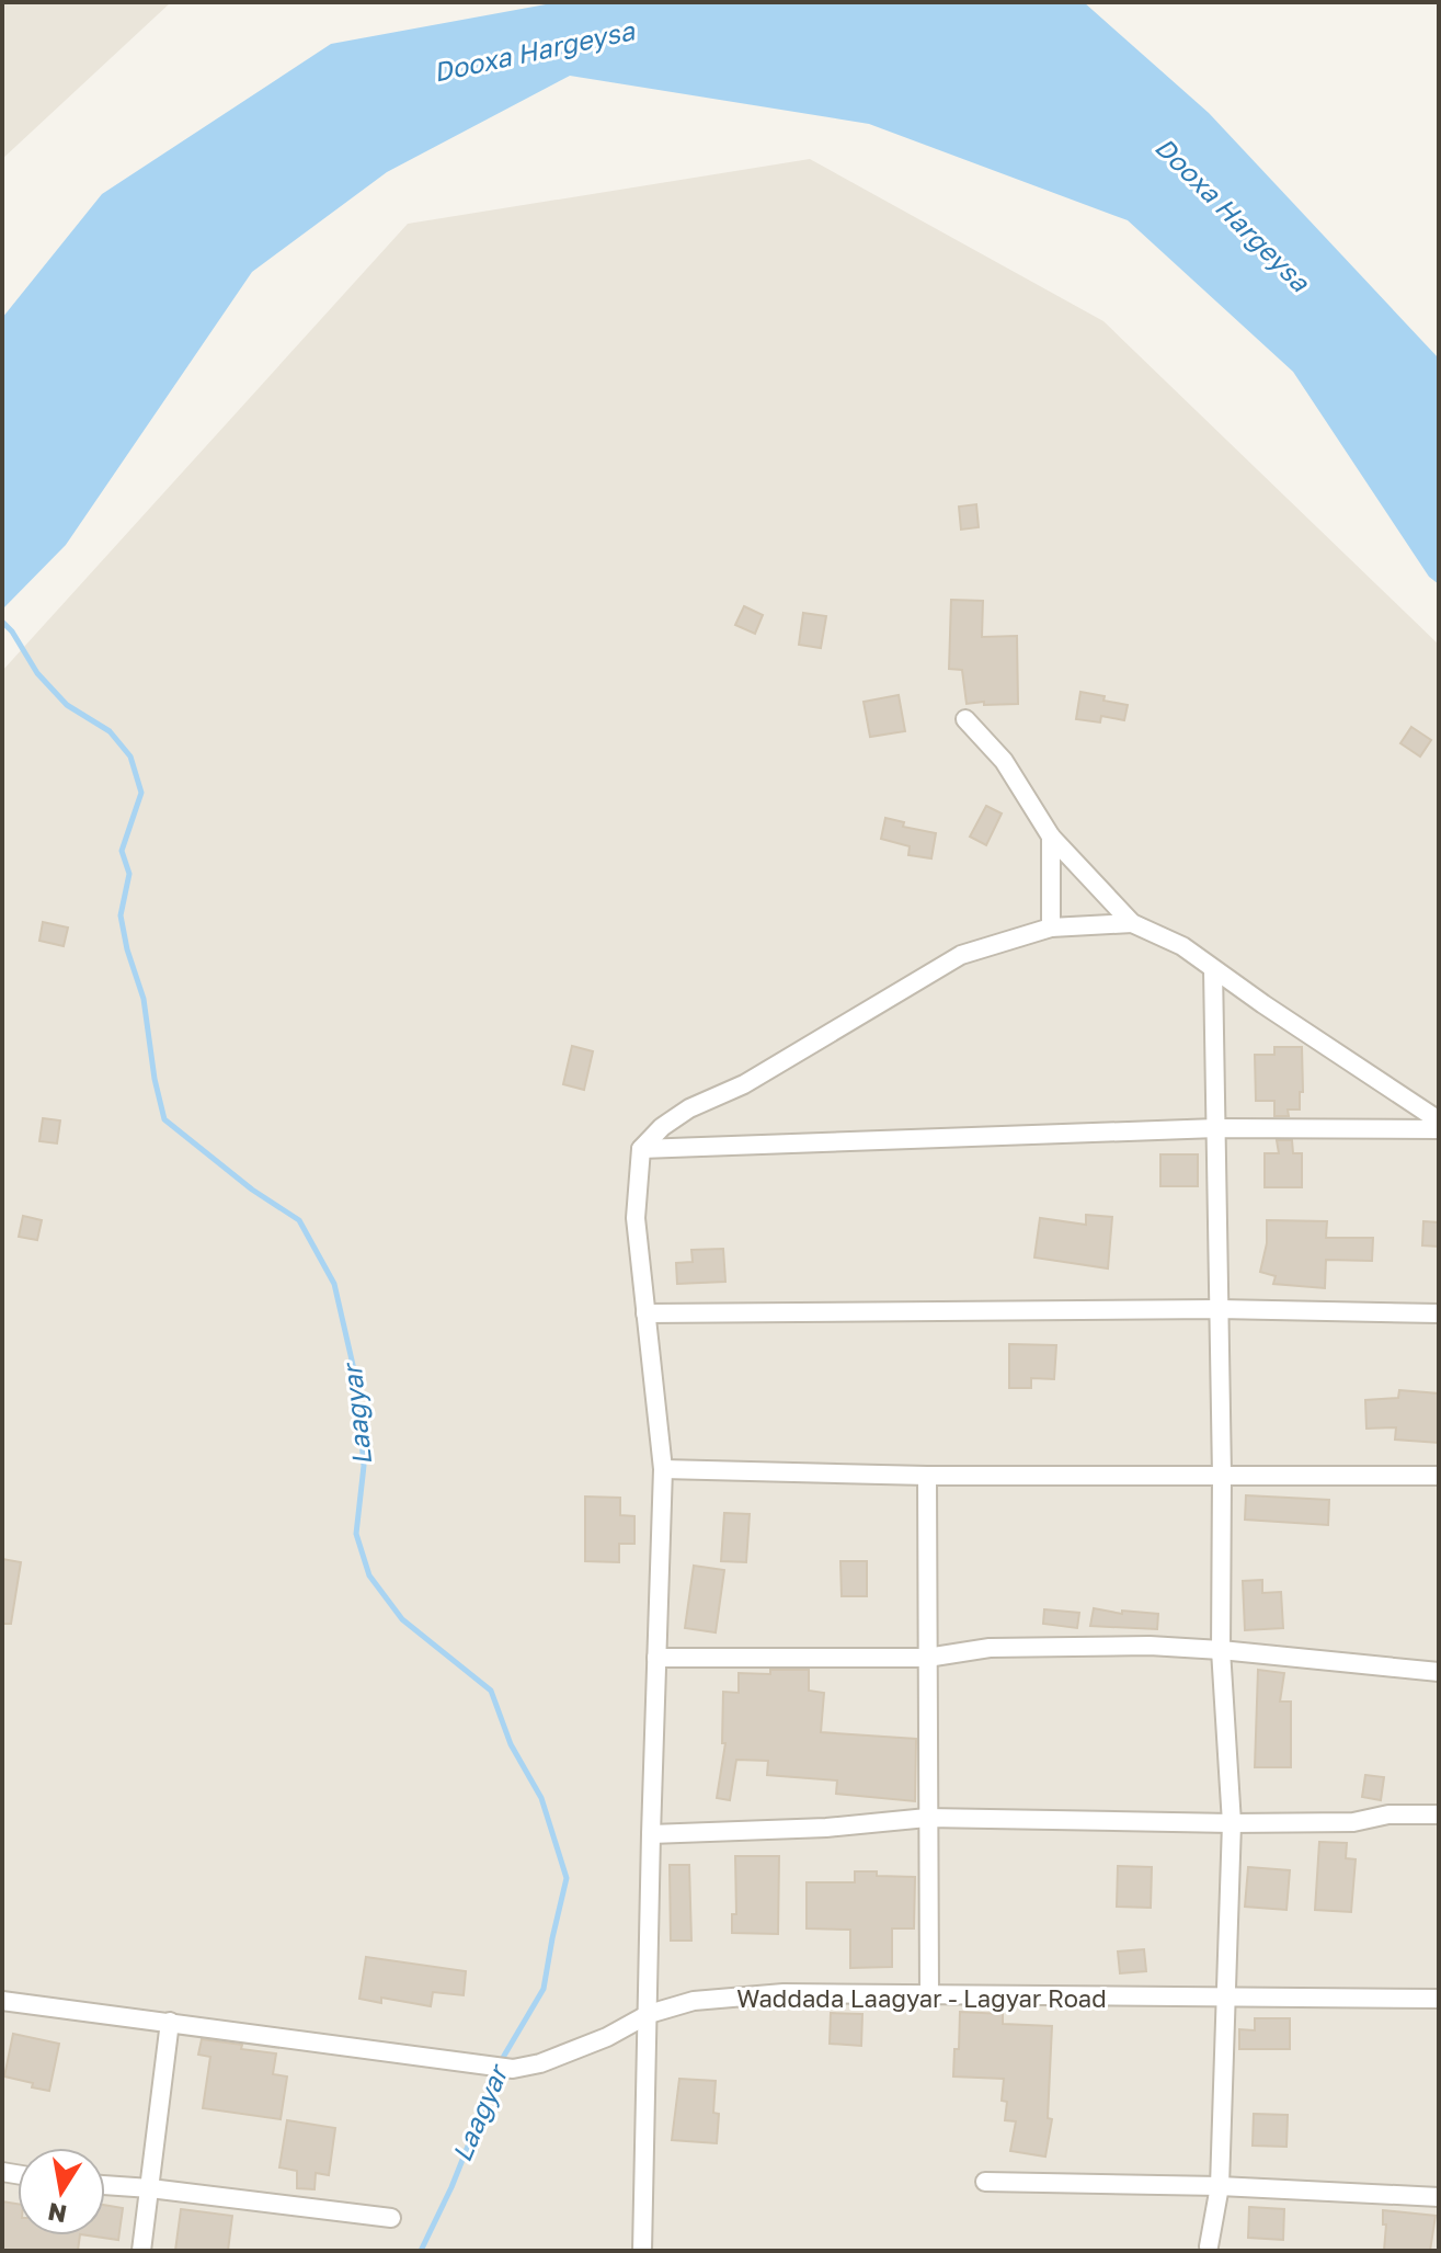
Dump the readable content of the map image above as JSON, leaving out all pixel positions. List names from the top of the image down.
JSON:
{
  "streets": {
    "street": ["Waddada Laagyar - Lagyar Road"]
  },
  "water": ["Dooxa Hargeysa", "Laagyar"],
  "north": "bottom"
}
